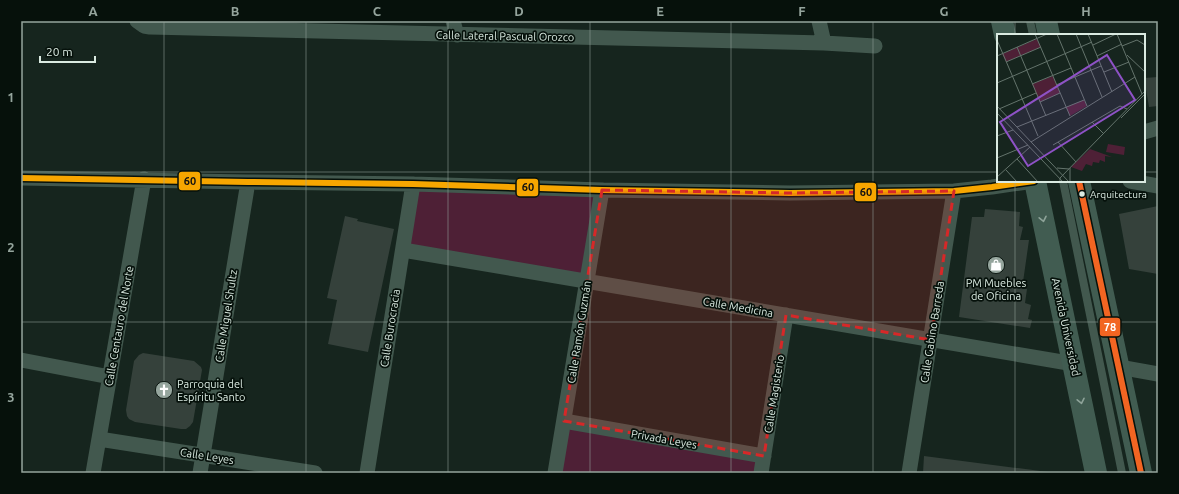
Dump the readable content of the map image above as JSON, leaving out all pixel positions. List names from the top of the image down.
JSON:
{
  "streets": {
    "main road": ["Avenida Universidad"],
    "street": [
      "Calle Lateral Pascual Orozco",
      "Calle Medicina",
      "Calle Miguel Shultz",
      "Calle Centauro del Norte",
      "Calle Burocracia",
      "Calle Ramón Guzmán",
      "Calle Gabino Barreda",
      "Calle Magisterio",
      "Privada Leyes",
      "Calle Leyes"
    ]
  },
  "crossings": [
    ["Calle Medicina", "Avenida Universidad"],
    ["Calle Medicina", "Calle Burocracia"],
    ["Calle Medicina", "Calle Ramón Guzmán"],
    ["Calle Medicina", "Calle Gabino Barreda"],
    ["Calle Medicina", "Calle Magisterio"],
    ["Calle Miguel Shultz", "Calle Leyes"],
    ["Calle Centauro del Norte", "Calle Leyes"],
    ["Calle Ramón Guzmán", "Privada Leyes"],
    ["Calle Magisterio", "Privada Leyes"]
  ],
  "places": {
    "other": ["Arquitectura"],
    "shop": ["PM Muebles de Oficina"],
    "church": ["Parroquia del Espíritu Santo"]
  },
  "lines": ["transit line 60", "transit line 78"],
  "scale_bar": "20 m",
  "grid": {
    "columns": [
      "A",
      "B",
      "C",
      "D",
      "E",
      "F",
      "G",
      "H"
    ],
    "rows": ["1", "2", "3"]
  }
}
